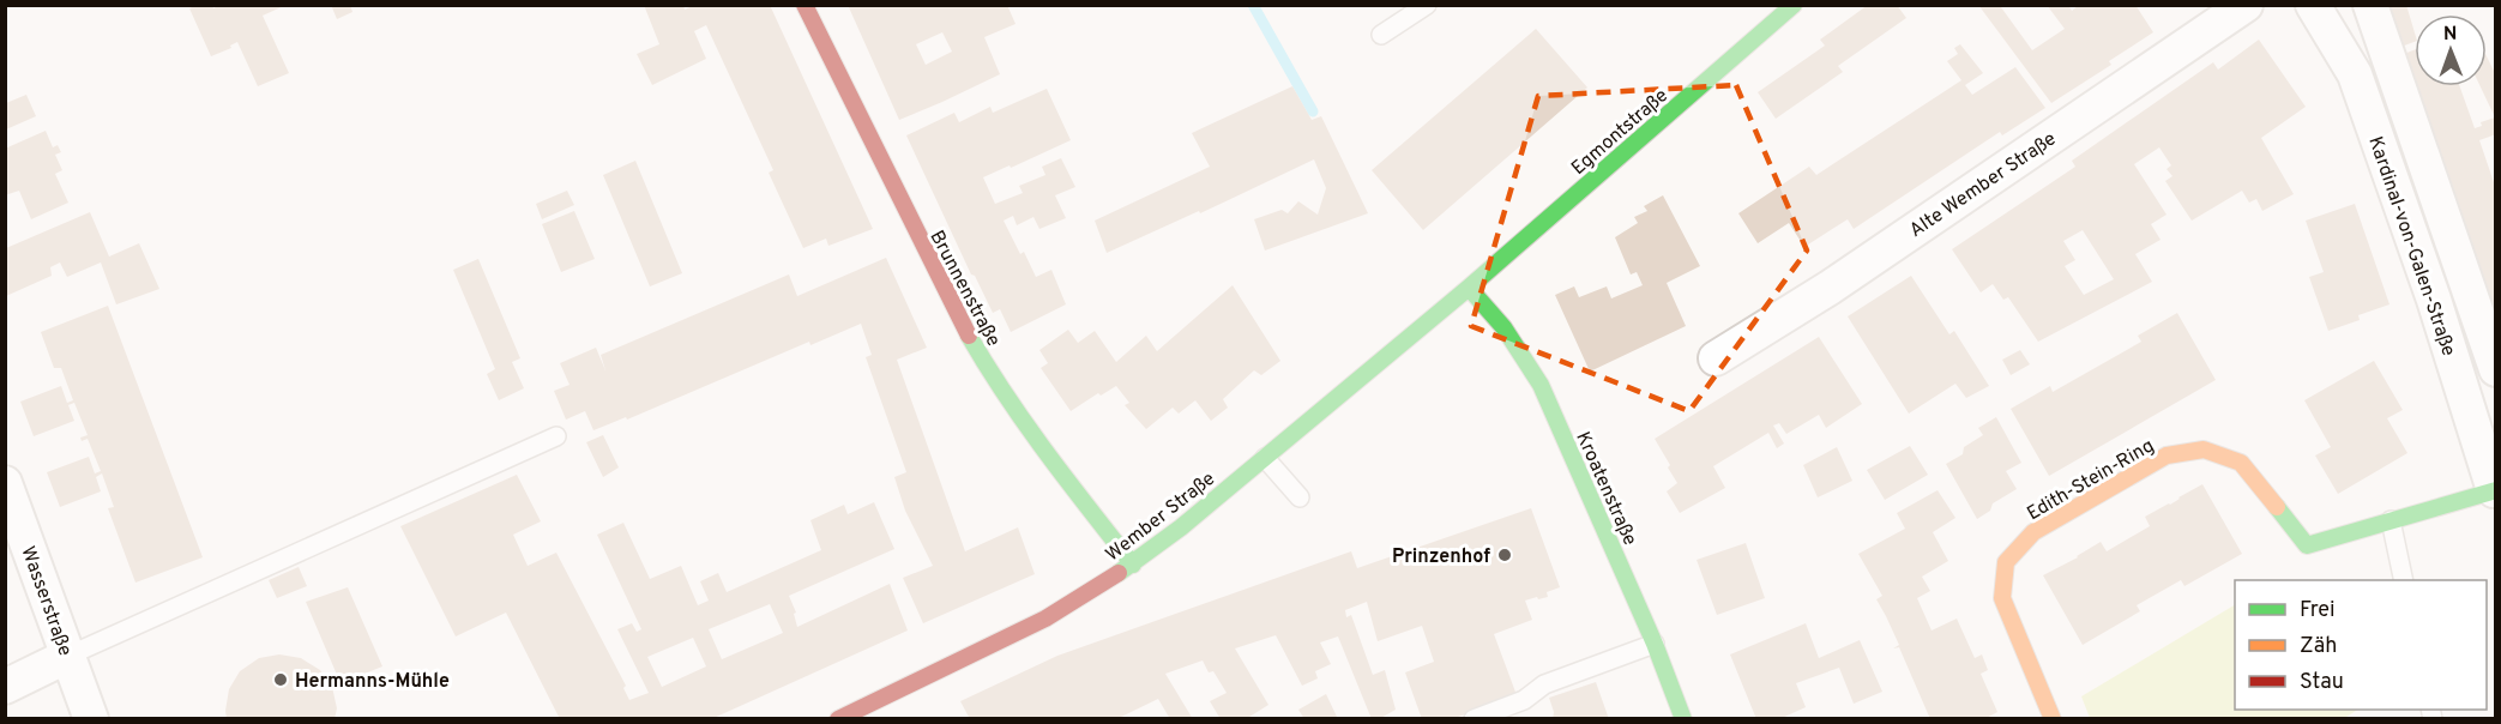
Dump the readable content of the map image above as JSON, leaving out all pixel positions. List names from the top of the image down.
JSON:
{
  "streets": {
    "street": [
      "Egmontstraße",
      "Alte Wember Straße",
      "Kardinal-von-Galen-Straße",
      "Brunnenstraße",
      "Edith-Stein-Ring",
      "Kroatenstraße",
      "Wember Straße",
      "Wasserstraße"
    ]
  },
  "crossings": [
    ["Egmontstraße", "Kroatenstraße"],
    ["Egmontstraße", "Wember Straße"],
    ["Kardinal-von-Galen-Straße", "Edith-Stein-Ring"],
    ["Brunnenstraße", "Wember Straße"],
    ["Kroatenstraße", "Wember Straße"]
  ],
  "places": ["Prinzenhof", "Hermanns-Mühle"],
  "legend": ["Frei", "Zäh", "Stau"],
  "north": "top"
}
